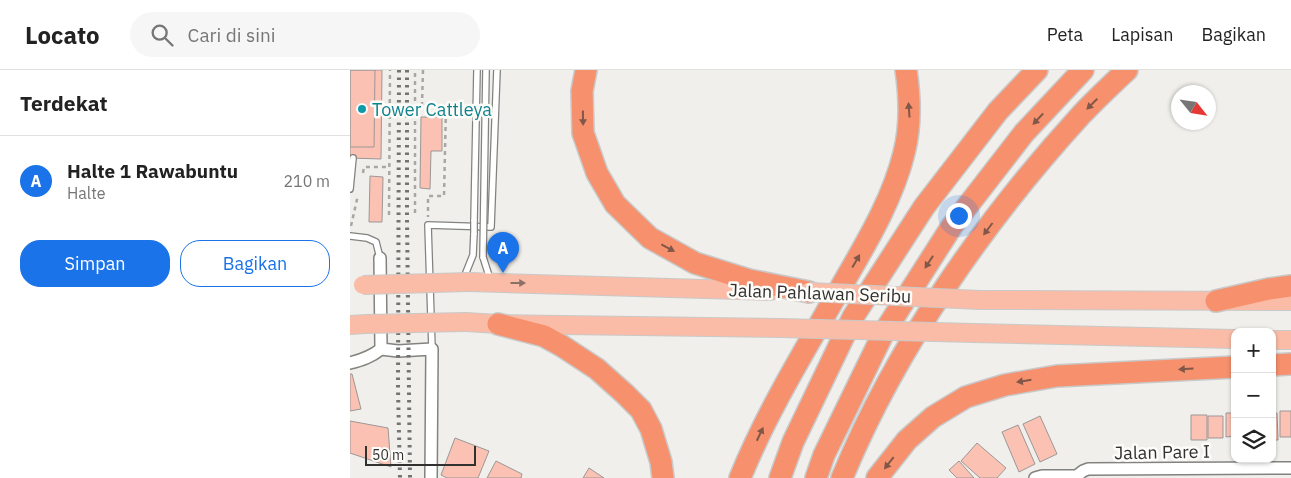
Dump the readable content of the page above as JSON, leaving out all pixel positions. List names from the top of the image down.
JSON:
{
  "streets": {
    "main road": ["Jalan Pahlawan Seribu"],
    "street": ["Jalan Pare I"]
  },
  "places": ["Tower Cattleya"],
  "scale_bar": "50 m",
  "north": "bottom right",
  "page": {
    "header": "Locato",
    "search": "Cari di sini",
    "nav": ["Peta", "Lapisan", "Bagikan"],
    "heading": "Terdekat",
    "list": [
      {
        "mark": "A",
        "name": "Halte 1 Rawabuntu",
        "note": "Halte",
        "value": "210 m"
      }
    ],
    "buttons": ["Simpan", "Bagikan"],
    "pins": "A",
    "map_buttons": ["+", "−"],
    "scale": "50 m"
  }
}
